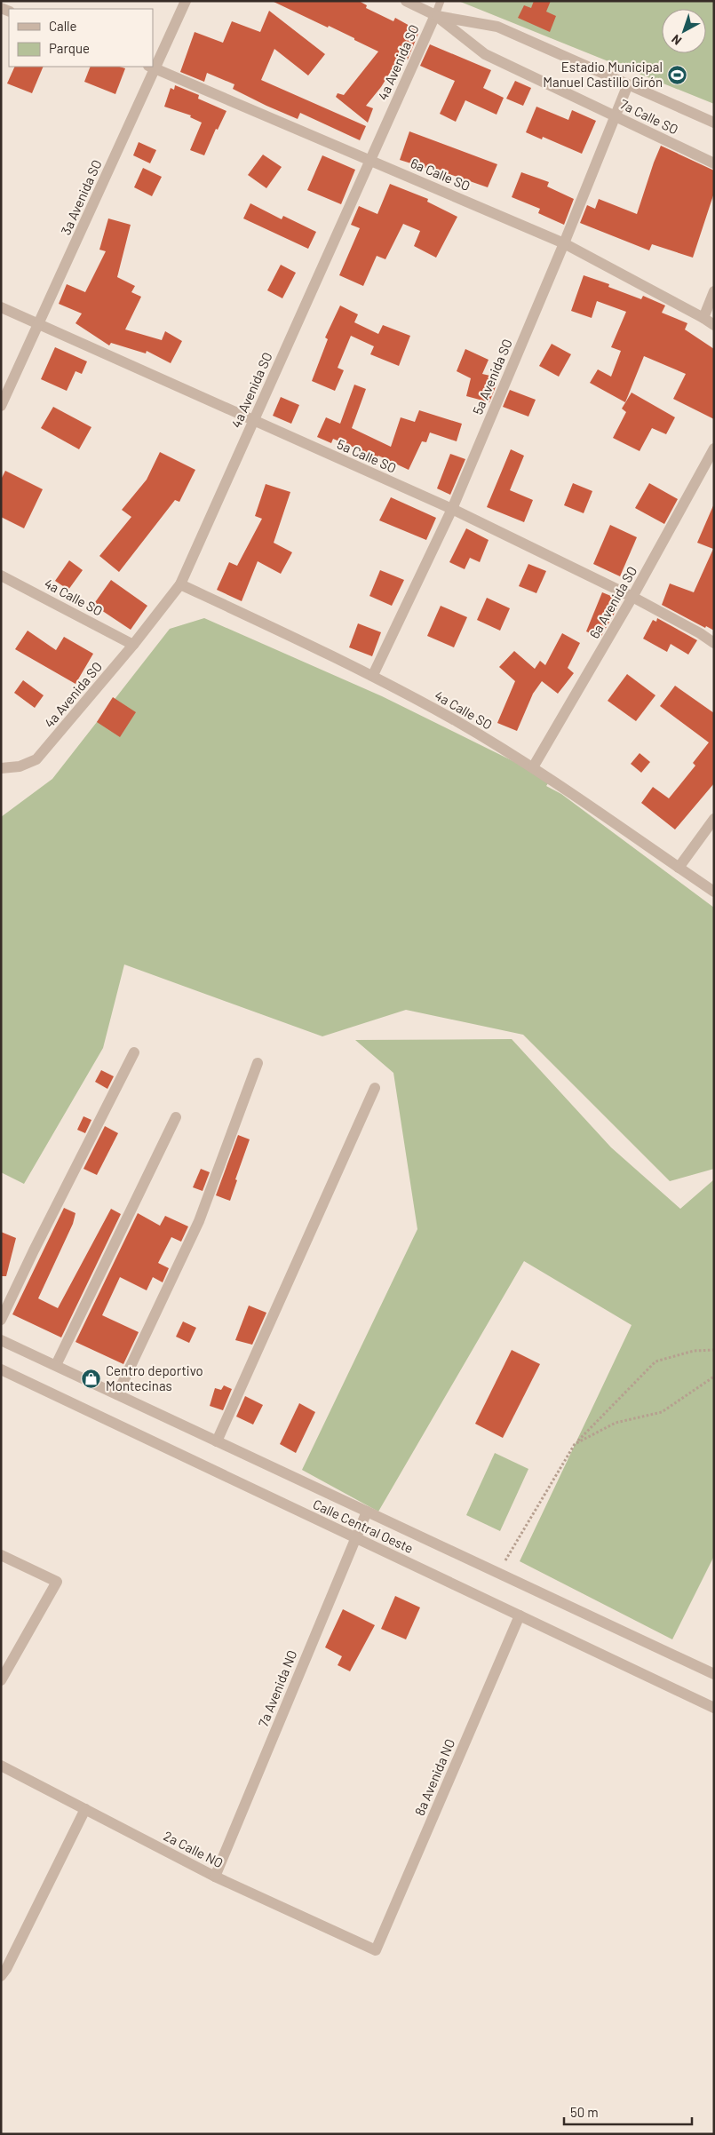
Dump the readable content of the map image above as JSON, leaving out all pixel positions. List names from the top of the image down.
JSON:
{
  "streets": {
    "street": [
      "4a Avenida SO",
      "7a Calle SO",
      "6a Calle SO",
      "3a Avenida SO",
      "5a Avenida SO",
      "5a Calle SO",
      "4a Calle SO",
      "6a Avenida SO",
      "Calle Central Oeste",
      "7a Avenida NO",
      "8a Avenida NO",
      "2a Calle NO"
    ]
  },
  "crossings": [
    ["4a Avenida SO", "7a Calle SO"],
    ["4a Avenida SO", "6a Calle SO"],
    ["4a Avenida SO", "5a Calle SO"],
    ["4a Avenida SO", "4a Calle SO"],
    ["7a Calle SO", "5a Avenida SO"],
    ["6a Calle SO", "3a Avenida SO"],
    ["6a Calle SO", "5a Avenida SO"],
    ["3a Avenida SO", "5a Calle SO"],
    ["5a Avenida SO", "5a Calle SO"],
    ["5a Avenida SO", "4a Calle SO"],
    ["5a Calle SO", "6a Avenida SO"],
    ["4a Calle SO", "6a Avenida SO"],
    ["Calle Central Oeste", "7a Avenida NO"],
    ["Calle Central Oeste", "8a Avenida NO"],
    ["7a Avenida NO", "2a Calle NO"],
    ["8a Avenida NO", "2a Calle NO"]
  ],
  "places": {
    "sports": ["Estadio Municipal Manuel Castillo Girón"],
    "shop": ["Centro deportivo Montecinas"]
  },
  "legend": ["Calle", "Parque"],
  "scale_bar": "50 m",
  "north": "bottom left"
}
